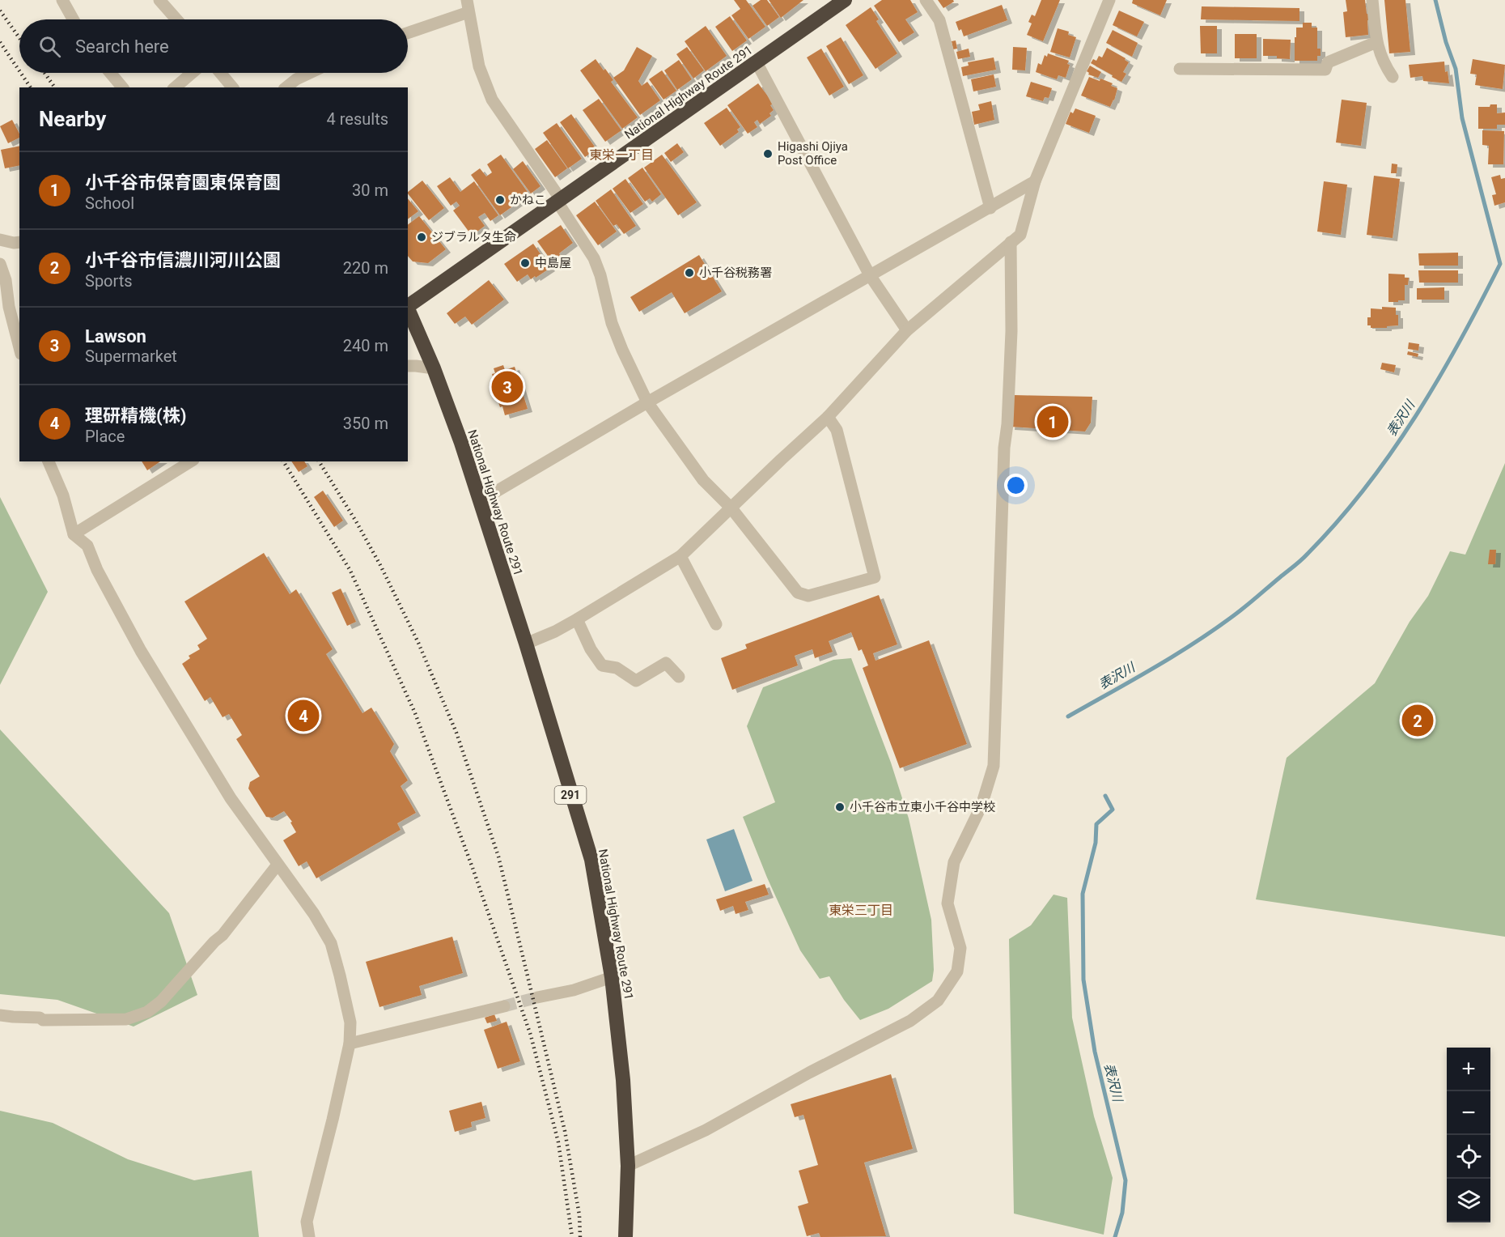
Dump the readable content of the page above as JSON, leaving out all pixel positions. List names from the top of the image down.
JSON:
{
  "streets": {
    "highway": ["National Highway Route 291", "291"]
  },
  "districts": ["東栄一丁目", "東栄三丁目"],
  "water": ["表沢川"],
  "places": [
    "Higashi Ojiya Post Office",
    "かねこ",
    "ジブラルタ生命",
    "中島屋",
    "小千谷税務署",
    "小千谷市立東小千谷中学校"
  ],
  "page": {
    "search": "Search here",
    "heading": ["Nearby", "4 results"],
    "list": [
      {
        "mark": "1",
        "name": "小千谷市保育園東保育園",
        "note": "School",
        "value": "30 m"
      },
      {
        "mark": "2",
        "name": "小千谷市信濃川河川公園",
        "note": "Sports",
        "value": "220 m"
      },
      {
        "mark": "3",
        "name": "Lawson",
        "note": "Supermarket",
        "value": "240 m"
      },
      {
        "mark": "4",
        "name": "理研精機(株)",
        "note": "Place",
        "value": "350 m"
      }
    ],
    "pins": [
      "3",
      "1",
      "4",
      "2"
    ],
    "map_buttons": ["+", "−"]
  }
}
